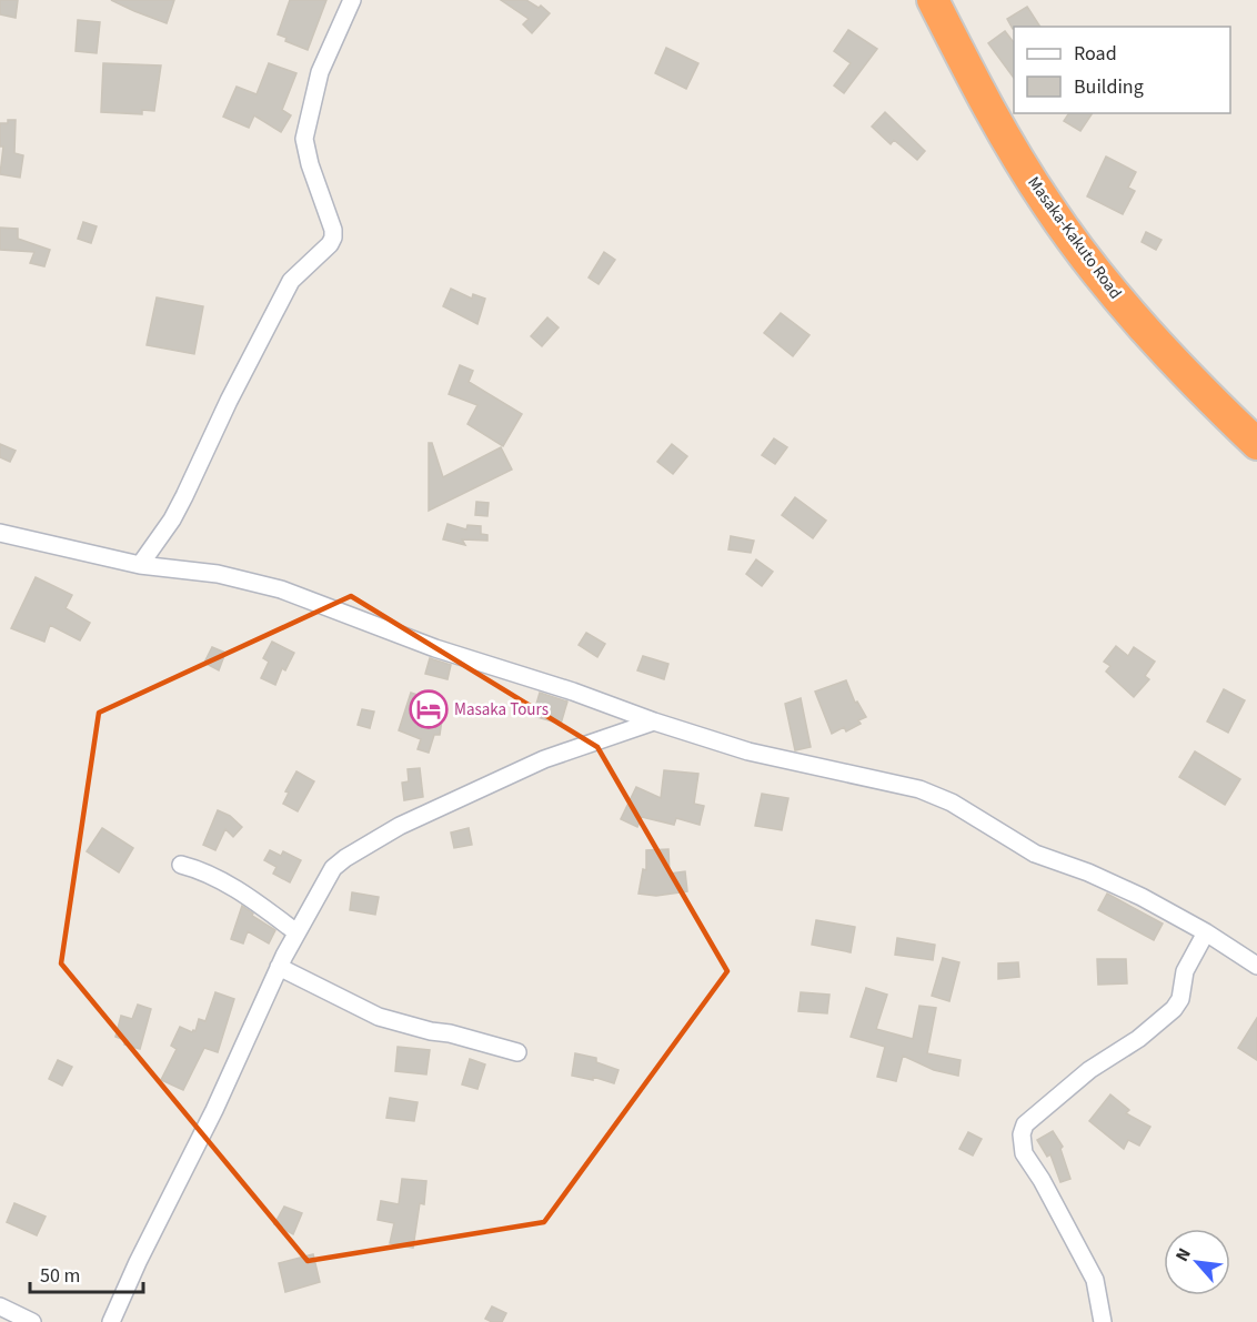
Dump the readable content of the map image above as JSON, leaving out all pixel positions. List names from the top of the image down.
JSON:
{
  "streets": {
    "highway": ["Masaka-Kakuto Road"]
  },
  "places": {
    "hotel": ["Masaka Tours"]
  },
  "legend": ["Road", "Building"],
  "scale_bar": "50 m",
  "north": "top left"
}
